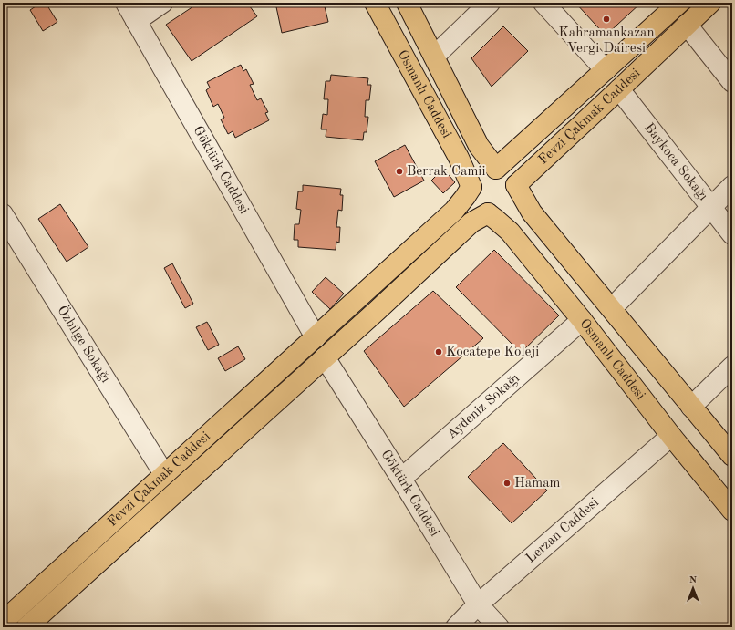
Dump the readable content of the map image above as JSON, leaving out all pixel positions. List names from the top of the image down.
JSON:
{
  "streets": {
    "main road": ["Osmanlı Caddesi", "Fevzi Çakmak Caddesi"],
    "street": [
      "Baykoca Sokağı",
      "Göktürk Caddesi",
      "Özbilge Sokağı",
      "Aydeniz Sokağı",
      "Lerzan Caddesi"
    ]
  },
  "crossings": [
    ["Osmanlı Caddesi", "Fevzi Çakmak Caddesi"],
    ["Osmanlı Caddesi", "Aydeniz Sokağı"],
    ["Osmanlı Caddesi", "Lerzan Caddesi"],
    ["Fevzi Çakmak Caddesi", "Baykoca Sokağı"],
    ["Fevzi Çakmak Caddesi", "Göktürk Caddesi"],
    ["Fevzi Çakmak Caddesi", "Özbilge Sokağı"],
    ["Göktürk Caddesi", "Aydeniz Sokağı"],
    ["Göktürk Caddesi", "Lerzan Caddesi"]
  ],
  "places": [
    "Kahramankazan Vergi Dairesi",
    "Berrak Camii",
    "Kocatepe Koleji",
    "Hamam"
  ],
  "north": "top"
}
